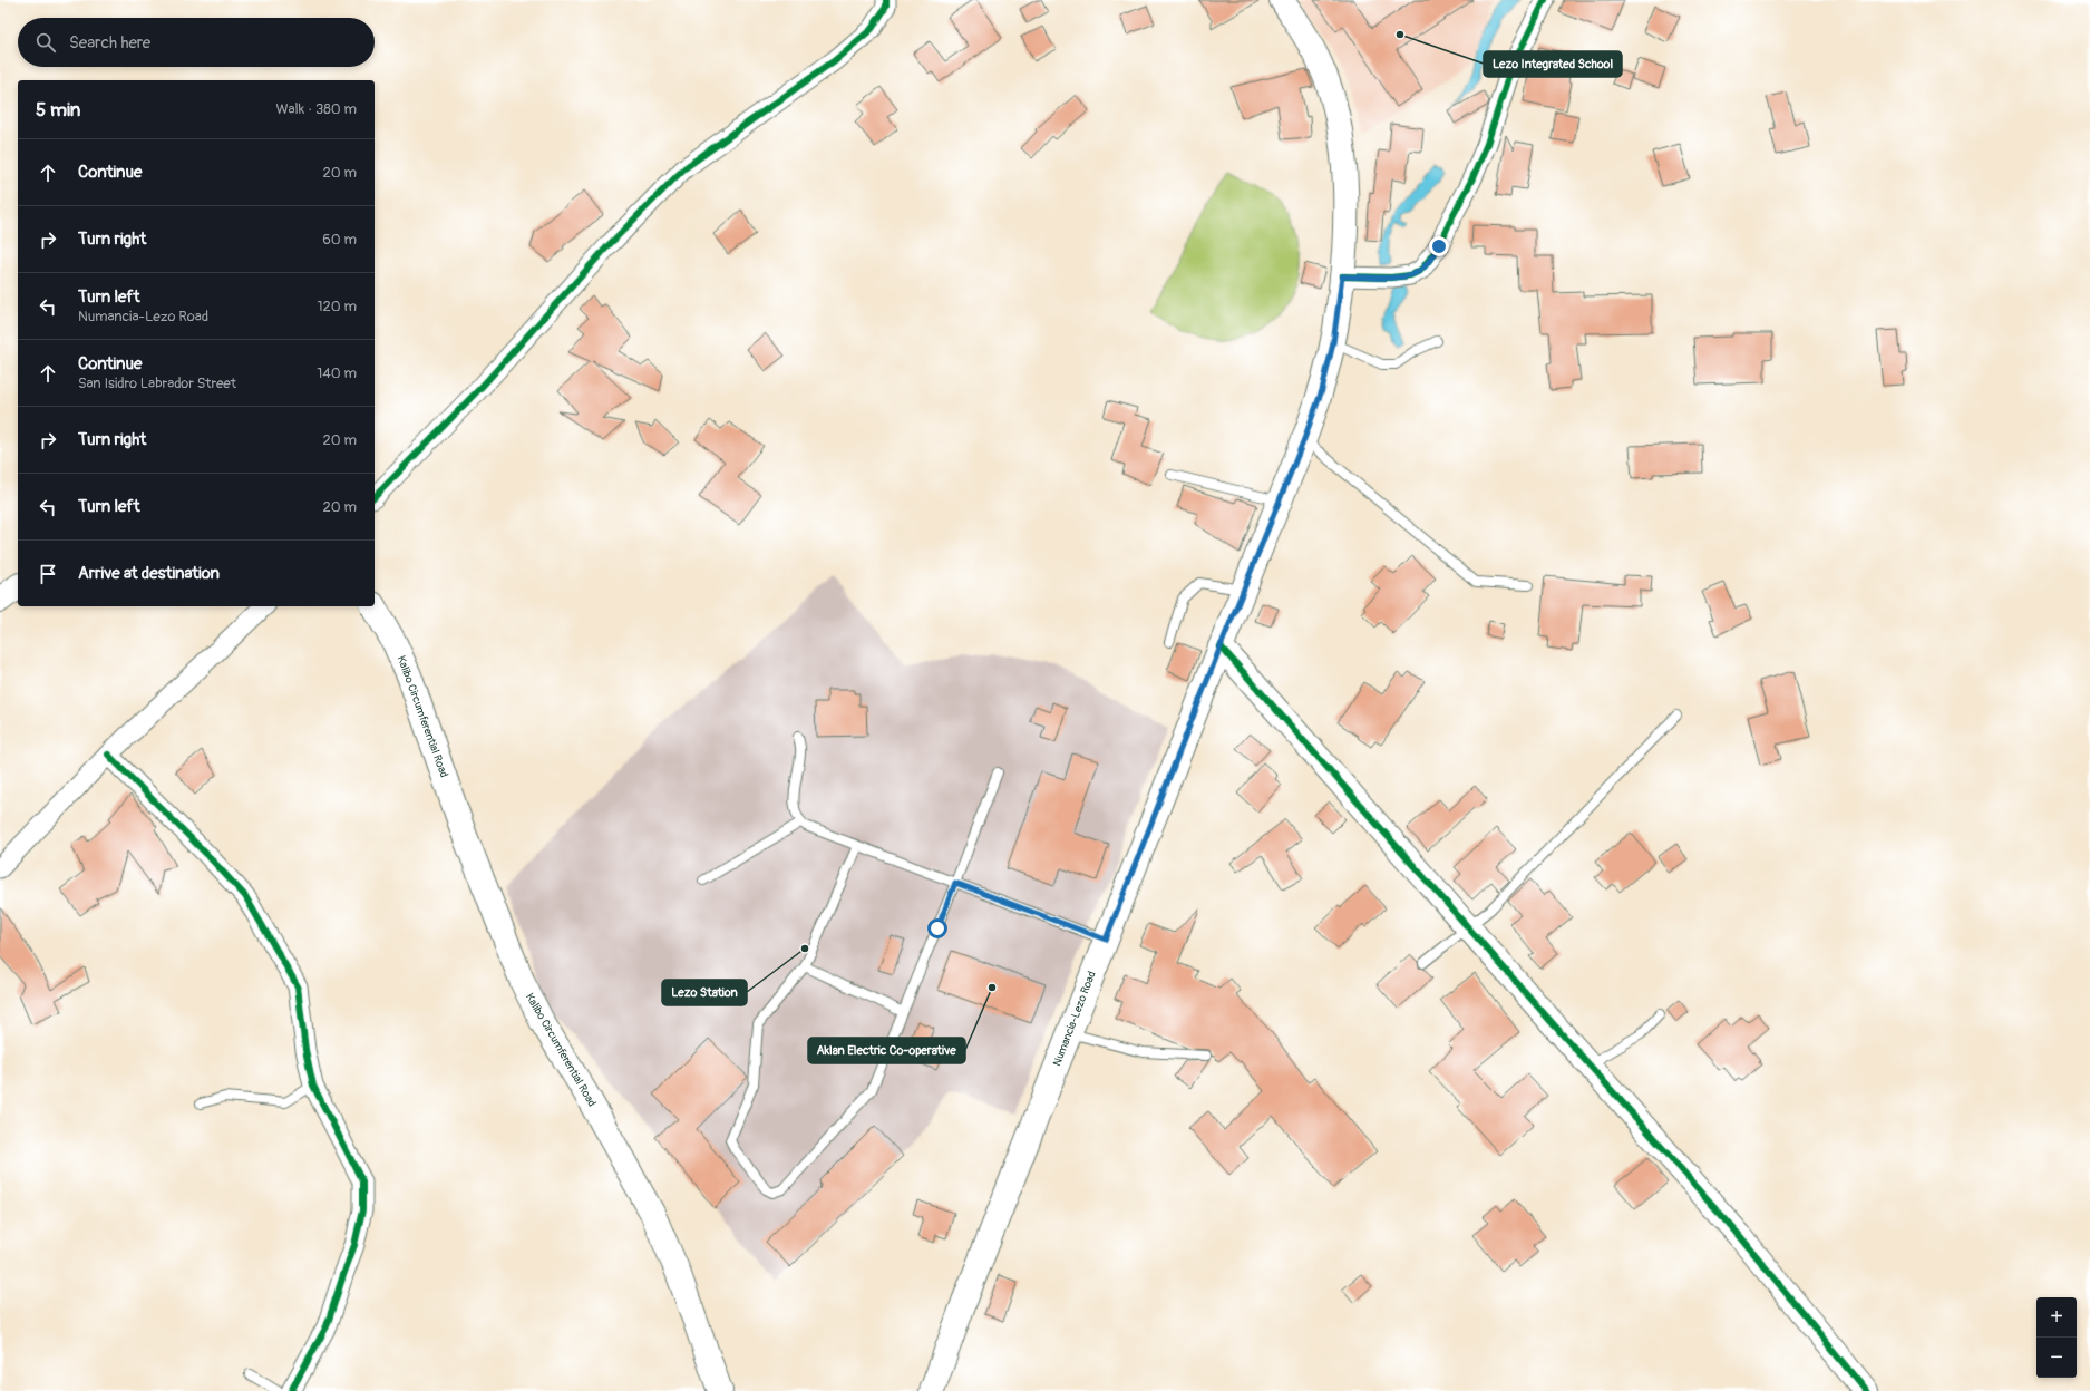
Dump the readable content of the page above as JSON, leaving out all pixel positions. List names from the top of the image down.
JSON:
{
  "streets": {
    "main road": ["Kalibo Circumferential Road", "Numancia-Lezo Road"]
  },
  "places": ["Lezo Integrated School", "Lezo Station", "Aklan Electric Co-operative"],
  "page": {
    "search": "Search here",
    "heading": ["5 min", "Walk · 380 m"],
    "list": [
      ["Continue", "20 m"],
      ["Turn right", "60 m"],
      ["Turn left", "Numancia-Lezo Road", "120 m"],
      ["Continue", "San Isidro Labrador Street", "140 m"],
      ["Turn right", "20 m"],
      ["Turn left", "20 m"],
      "Arrive at destination"
    ],
    "map_buttons": ["+", "−"]
  }
}
